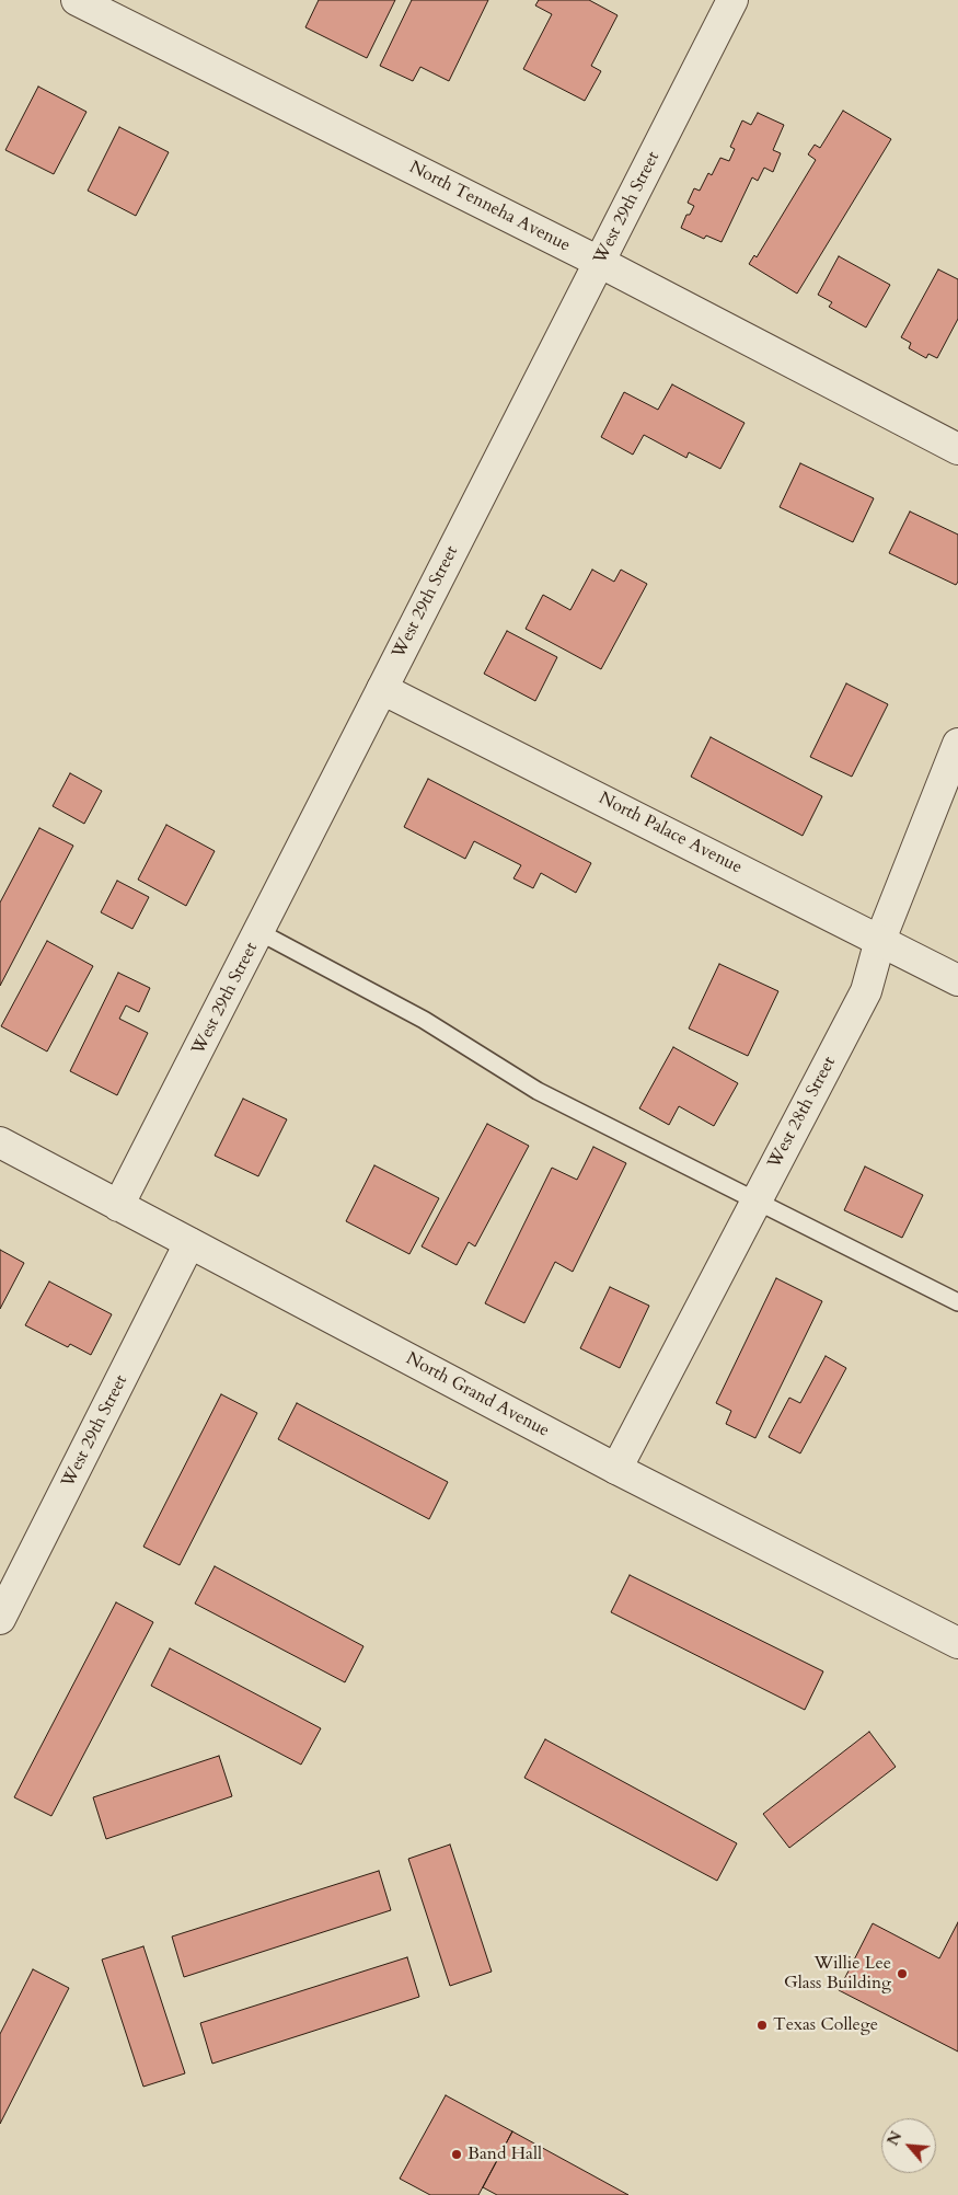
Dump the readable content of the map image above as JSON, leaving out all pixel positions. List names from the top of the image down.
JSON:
{
  "streets": {
    "street": [
      "North Tenneha Avenue",
      "West 29th Street",
      "North Palace Avenue",
      "West 28th Street",
      "North Grand Avenue"
    ]
  },
  "crossings": [
    ["North Tenneha Avenue", "West 29th Street"],
    ["West 29th Street", "North Palace Avenue"],
    ["West 29th Street", "North Grand Avenue"],
    ["North Palace Avenue", "West 28th Street"],
    ["West 28th Street", "North Grand Avenue"]
  ],
  "places": ["Willie Lee Glass Building", "Texas College", "Band Hall"],
  "north": "top left"
}
